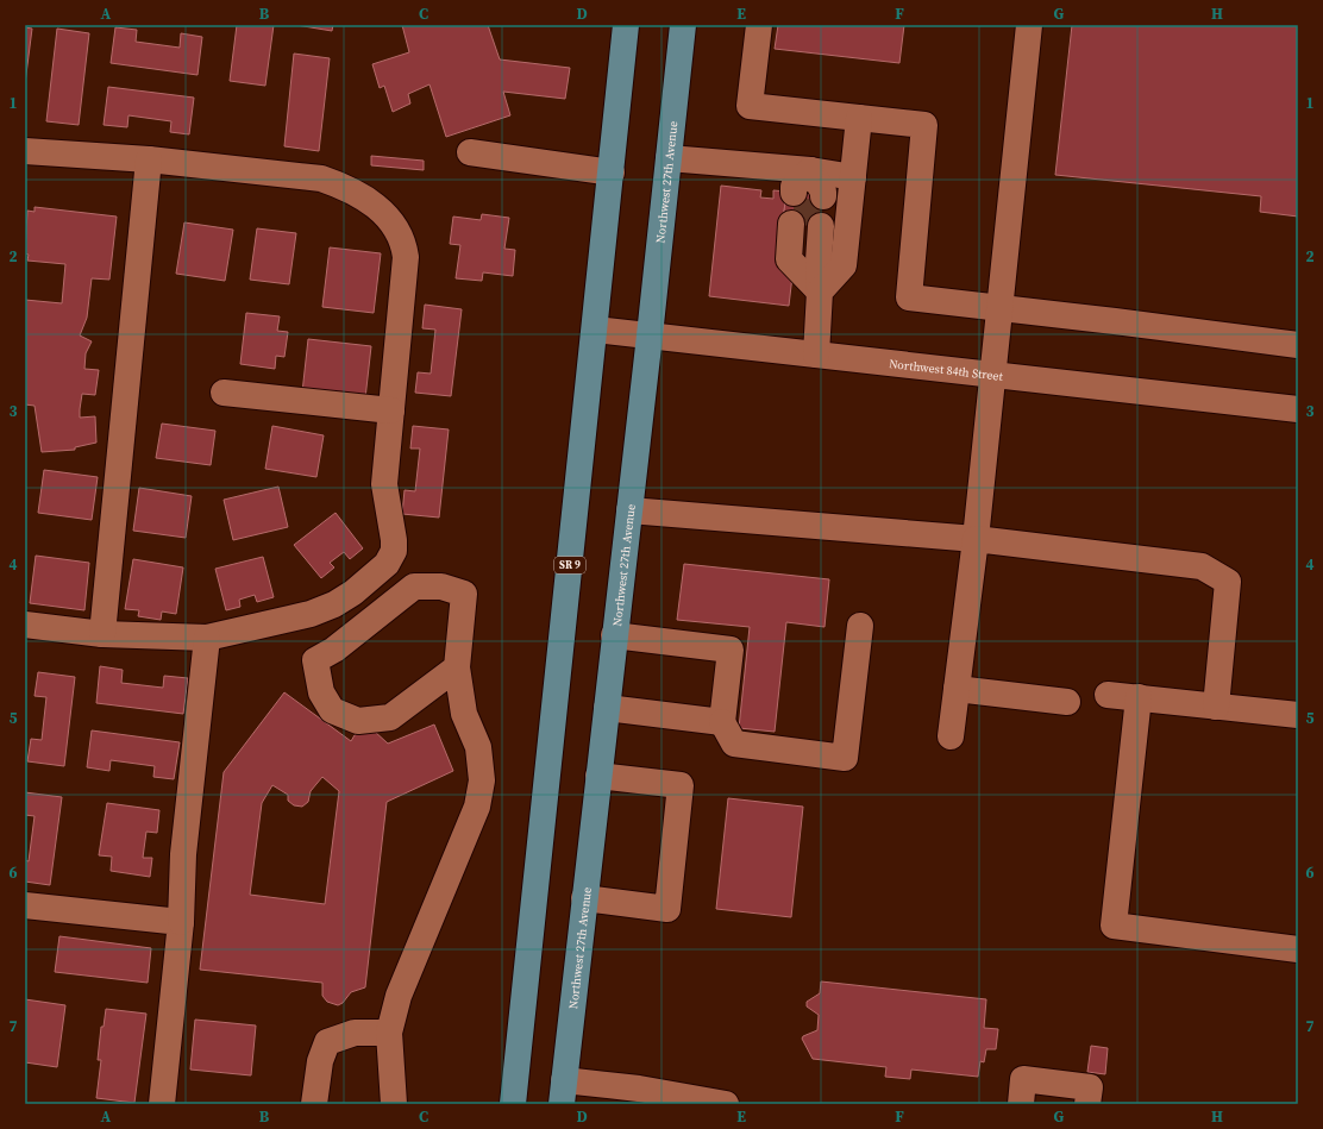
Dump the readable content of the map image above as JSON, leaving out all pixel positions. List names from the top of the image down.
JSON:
{
  "streets": {
    "main road": ["Northwest 27th Avenue", "SR 9"],
    "street": ["Northwest 84th Street"]
  },
  "crossings": [
    ["Northwest 27th Avenue", "Northwest 84th Street"],
    ["Northwest 84th Street", "SR 9"]
  ],
  "grid": {
    "columns": [
      "A",
      "B",
      "C",
      "D",
      "E",
      "F",
      "G",
      "H"
    ],
    "rows": [
      "1",
      "2",
      "3",
      "4",
      "5",
      "6",
      "7"
    ]
  }
}
